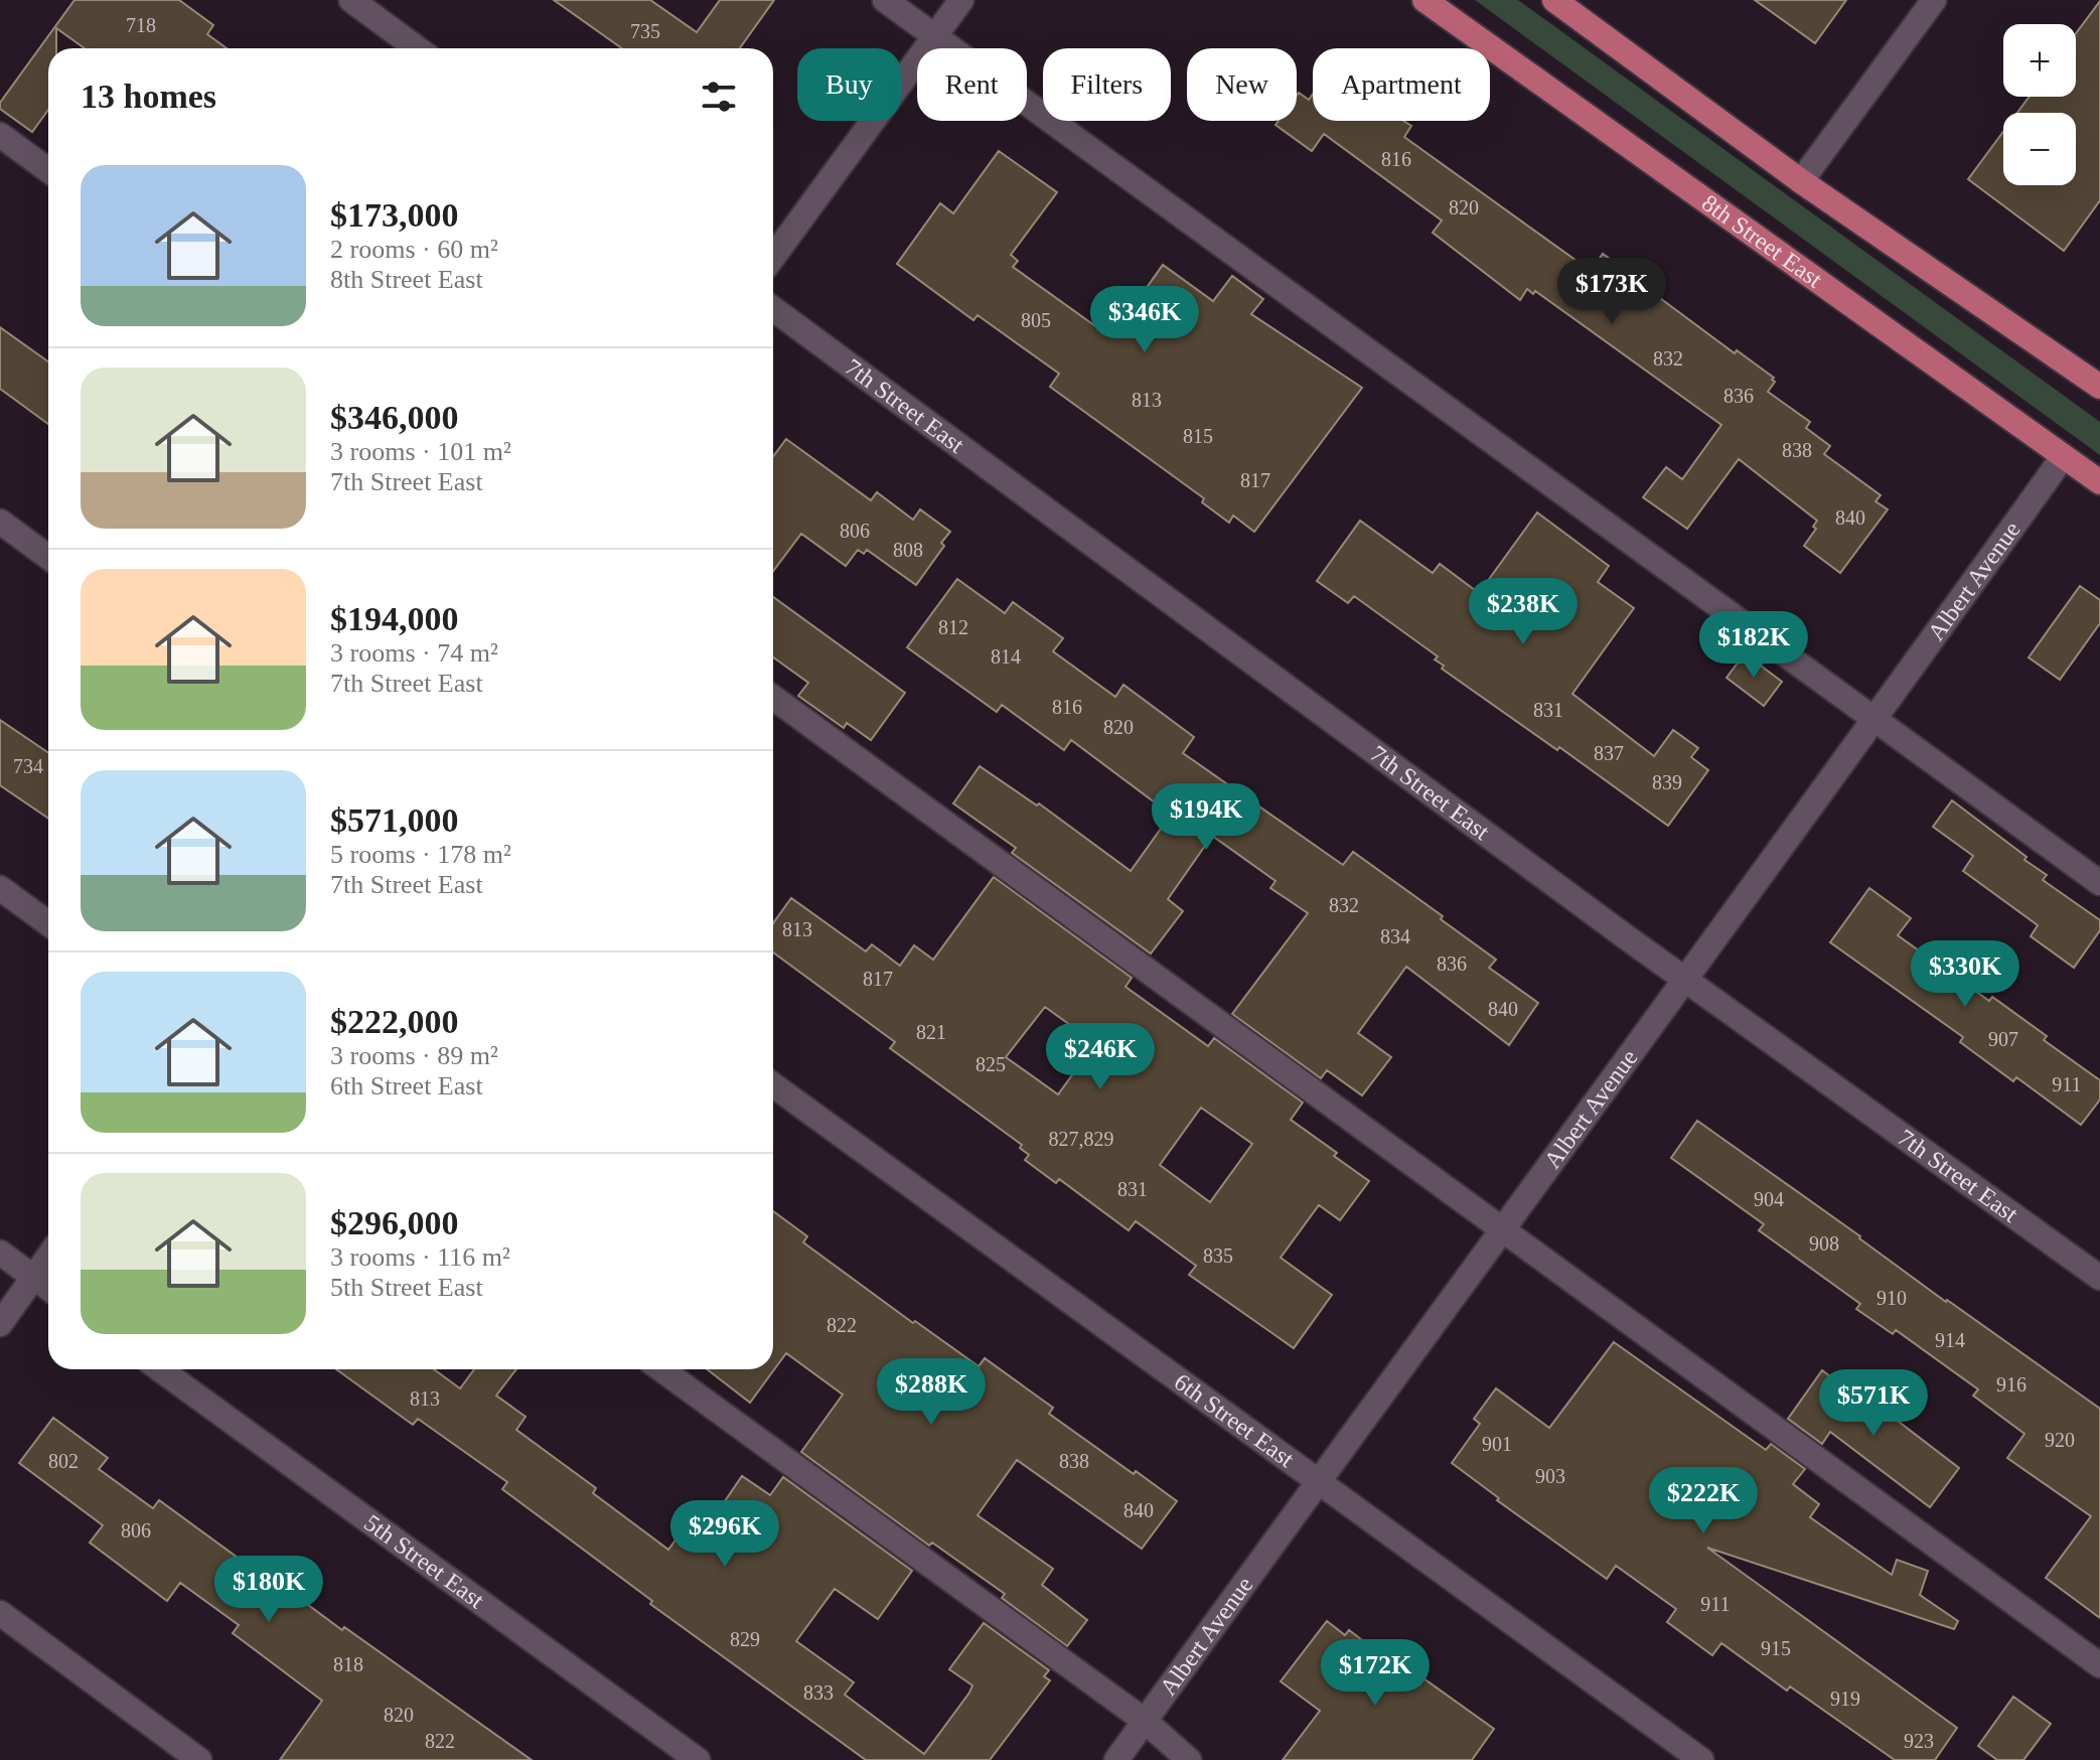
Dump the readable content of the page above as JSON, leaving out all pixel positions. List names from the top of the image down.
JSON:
{
  "streets": {
    "main road": ["8th Street East"],
    "street": [
      "7th Street East",
      "Albert Avenue",
      "6th Street East",
      "5th Street East"
    ]
  },
  "crossings": [
    ["8th Street East", "Albert Avenue"],
    ["7th Street East", "Albert Avenue"],
    ["Albert Avenue", "6th Street East"]
  ],
  "house_numbers": [
    "718",
    "735",
    "816",
    "820",
    "805",
    "832",
    "836",
    "813",
    "815",
    "838",
    "817",
    "840",
    "806",
    "808",
    "812",
    "814",
    "816",
    "831",
    "820",
    "837",
    "734",
    "839",
    "832",
    "813",
    "834",
    "836",
    "817",
    "840",
    "821",
    "907",
    "825",
    "911",
    "827,829",
    "831",
    "904",
    "908",
    "835",
    "910",
    "822",
    "914",
    "916",
    "813",
    "920",
    "901",
    "802",
    "838",
    "903",
    "840",
    "806",
    "911",
    "829",
    "915",
    "818",
    "833",
    "919",
    "820",
    "822",
    "923"
  ],
  "page": {
    "map_buttons": ["+", "−"],
    "chip": [
      "Buy",
      "Rent",
      "Filters",
      "New",
      "Apartment"
    ],
    "heading": "13 homes",
    "list": [
      {
        "name": "$173,000",
        "note": "2 rooms · 60 m² · 8th Street East"
      },
      {
        "name": "$346,000",
        "note": "3 rooms · 101 m² · 7th Street East"
      },
      {
        "name": "$194,000",
        "note": "3 rooms · 74 m² · 7th Street East"
      },
      {
        "name": "$571,000",
        "note": "5 rooms · 178 m² · 7th Street East"
      },
      {
        "name": "$222,000",
        "note": "3 rooms · 89 m² · 6th Street East"
      },
      {
        "name": "$296,000",
        "note": "3 rooms · 116 m² · 5th Street East"
      }
    ],
    "price": [
      "$173K",
      "$346K",
      "$238K",
      "$182K",
      "$194K",
      "$330K",
      "$246K",
      "$288K",
      "$571K",
      "$222K",
      "$296K",
      "$180K",
      "$172K"
    ]
  }
}
